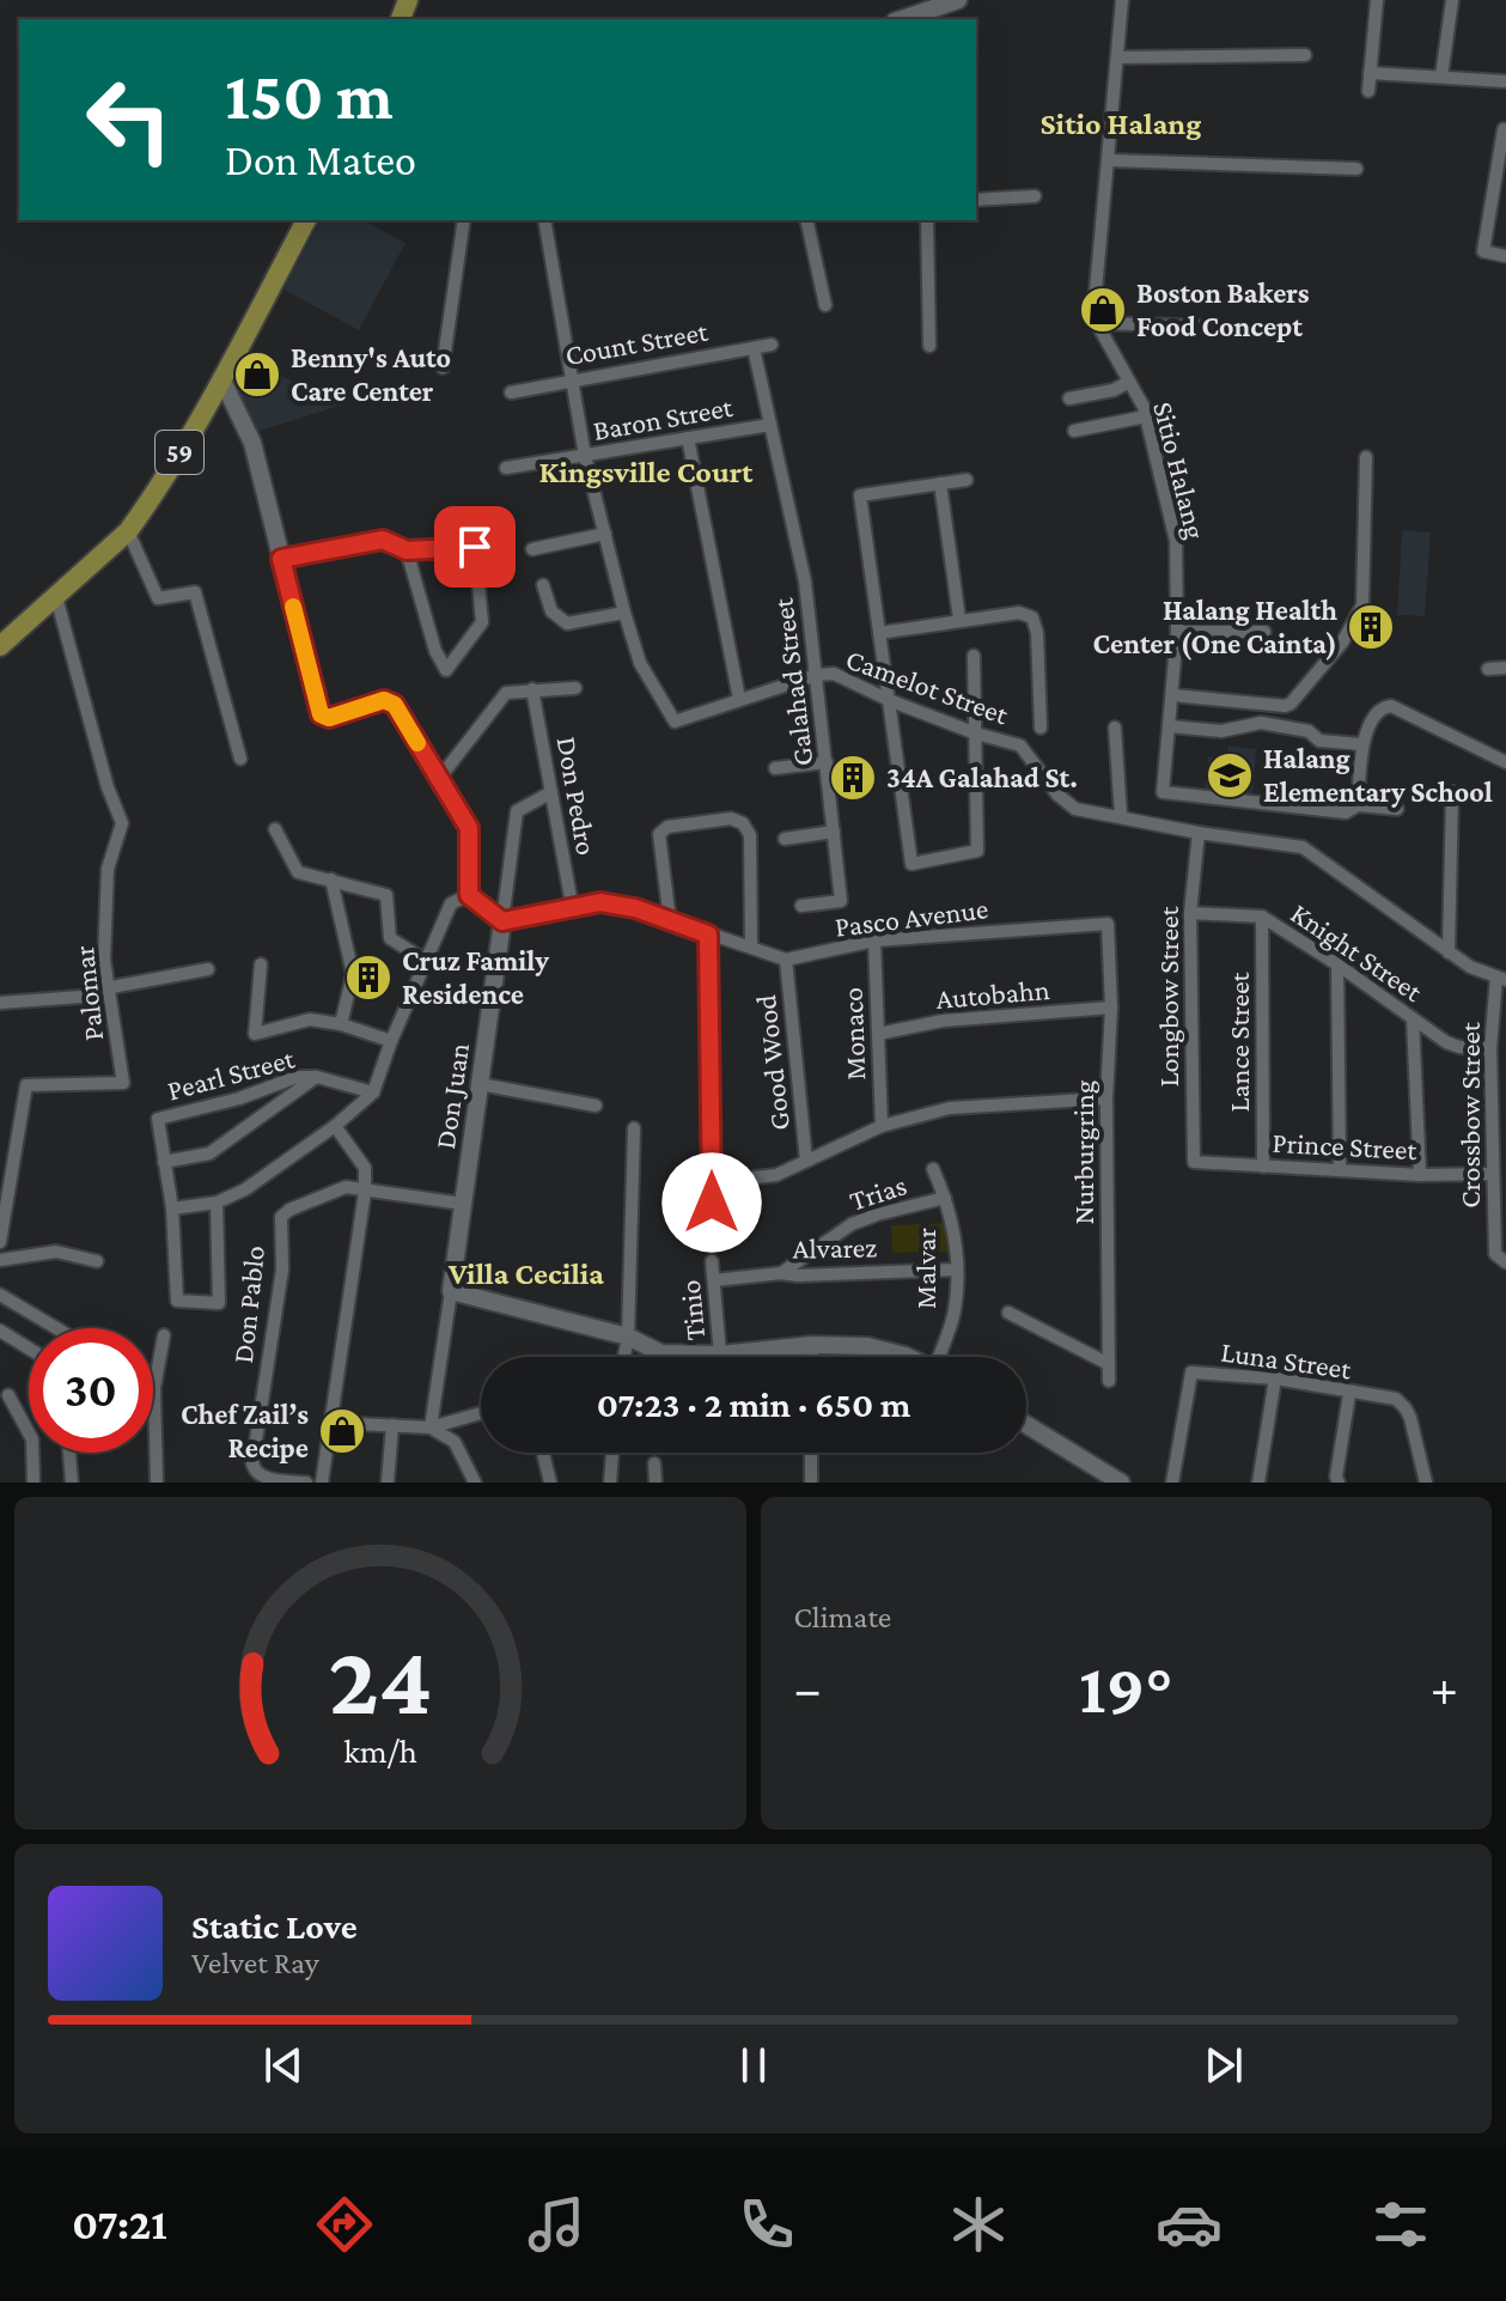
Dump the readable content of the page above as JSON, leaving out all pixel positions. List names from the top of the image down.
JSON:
{
  "streets": {
    "main road": ["59"],
    "street": [
      "Count Street",
      "Baron Street",
      "Sitio Halang",
      "Galahad Street",
      "Camelot Street",
      "Don Pedro",
      "Pasco Avenue",
      "Knight Street",
      "Palomar",
      "Autobahn",
      "Longbow Street",
      "Monaco",
      "Lance Street",
      "Good Wood",
      "Pearl Street",
      "Don Juan",
      "Crossbow Street",
      "Prince Street",
      "Nurburgring",
      "Trias",
      "Alvarez",
      "Malvar",
      "Don Pablo",
      "Tinio",
      "Luna Street"
    ]
  },
  "crossings": [
    ["Count Street", "Galahad Street"],
    ["Count Street", "Camelot Street"],
    ["Baron Street", "Galahad Street"],
    ["Baron Street", "Camelot Street"],
    ["59", "Palomar"],
    ["Galahad Street", "Camelot Street"],
    ["Camelot Street", "Longbow Street"],
    ["Camelot Street", "Crossbow Street"],
    ["Pasco Avenue", "Monaco"],
    ["Pasco Avenue", "Good Wood"],
    ["Pasco Avenue", "Nurburgring"],
    ["Knight Street", "Longbow Street"],
    ["Knight Street", "Lance Street"],
    ["Knight Street", "Crossbow Street"],
    ["Autobahn", "Monaco"],
    ["Autobahn", "Nurburgring"],
    ["Longbow Street", "Prince Street"],
    ["Lance Street", "Prince Street"],
    ["Don Juan", "Don Pablo"],
    ["Crossbow Street", "Prince Street"],
    ["Trias", "Alvarez"],
    ["Trias", "Malvar"],
    ["Alvarez", "Malvar"],
    ["Alvarez", "Tinio"]
  ],
  "districts": ["Sitio Halang", "Kingsville Court", "Villa Cecilia"],
  "places": {
    "shop": ["Boston Bakers Food Concept", "Benny's Auto Care Center", "Chef Zail’s Recipe"],
    "building": ["Halang Health Center (One Cainta)", "34A Galahad St.", "Cruz Family Residence"],
    "school or university": ["Halang Elementary School"]
  },
  "page": {
    "turn": ["150 m", "Don Mateo"],
    "limit": "30",
    "trip": "07:23 · 2 min · 650 m",
    "tile": "Climate",
    "heat": ["−", "19°", "+"],
    "song": ["Static Love", "Velvet Ray"],
    "tabs": "07:21",
    "gauge": ["24", "km/h"]
  }
}
